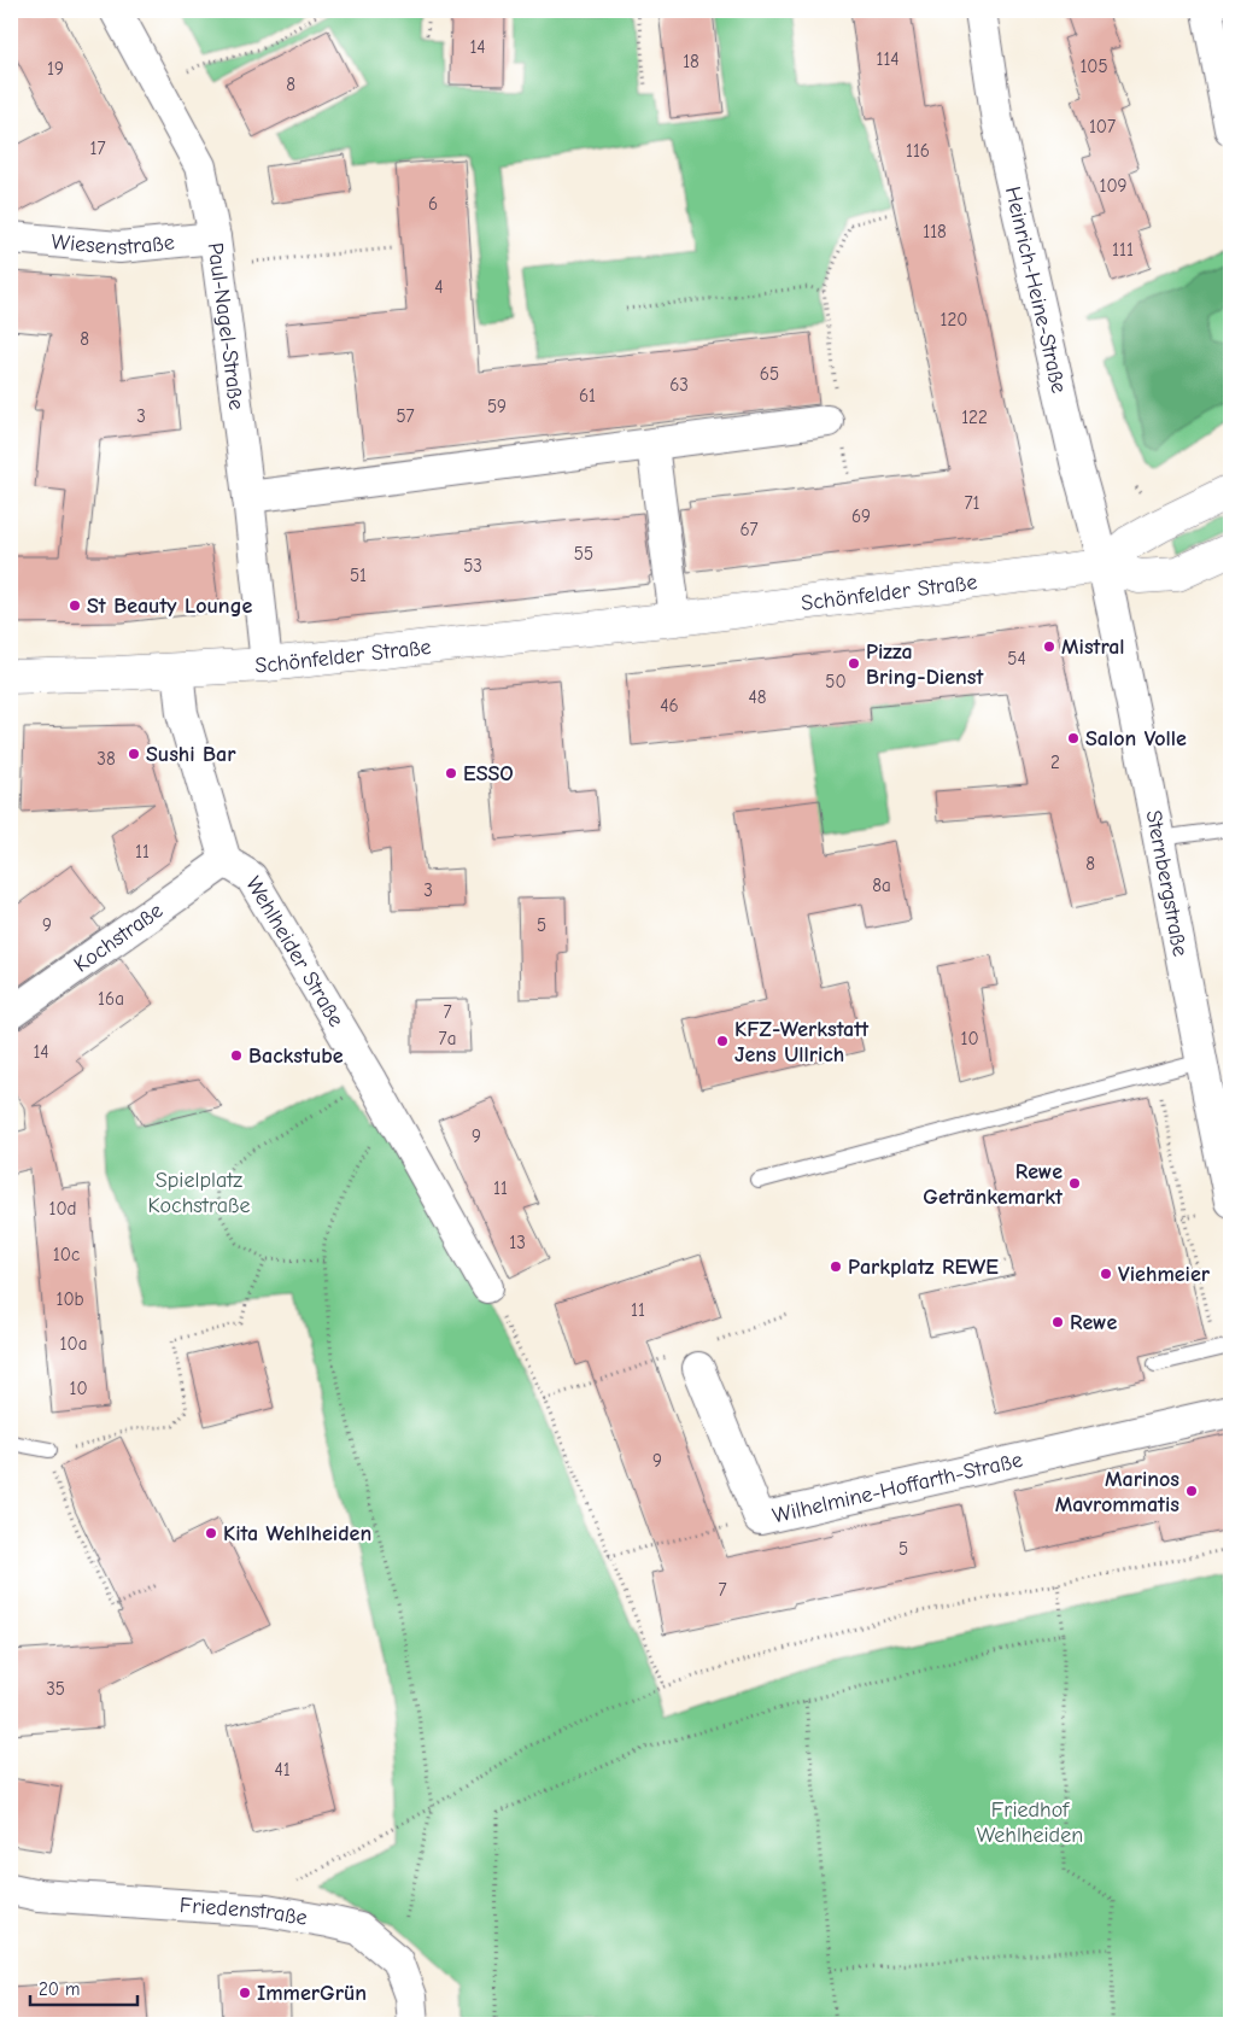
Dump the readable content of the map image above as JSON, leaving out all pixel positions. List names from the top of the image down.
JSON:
{
  "streets": {
    "main road": ["Schönfelder Straße"],
    "street": [
      "Wiesenstraße",
      "Heinrich-Heine-Straße",
      "Paul-Nagel-Straße",
      "Sternbergstraße",
      "Kochstraße",
      "Wehlheider Straße",
      "Wilhelmine-Hoffarth-Straße",
      "Friedenstraße"
    ]
  },
  "crossings": [
    ["Wiesenstraße", "Paul-Nagel-Straße"],
    ["Heinrich-Heine-Straße", "Schönfelder Straße"],
    ["Heinrich-Heine-Straße", "Sternbergstraße"],
    ["Paul-Nagel-Straße", "Schönfelder Straße"],
    ["Schönfelder Straße", "Sternbergstraße"],
    ["Schönfelder Straße", "Wehlheider Straße"],
    ["Kochstraße", "Wehlheider Straße"]
  ],
  "parks": ["Spielplatz Kochstraße", "Friedhof Wehlheiden"],
  "places": [
    "St Beauty Lounge",
    "Mistral",
    "Pizza Bring-Dienst",
    "Salon Volle",
    "Sushi Bar",
    "ESSO",
    "KFZ-Werkstatt Jens Ullrich",
    "Backstube",
    "Rewe Getränkemarkt",
    "Parkplatz REWE",
    "Viehmeier",
    "Rewe",
    "Marinos Mavrommatis",
    "Kita Wehlheiden",
    "ImmerGrün"
  ],
  "house_numbers": [
    "14",
    "114",
    "18",
    "105",
    "19",
    "8",
    "107",
    "17",
    "116",
    "109",
    "6",
    "118",
    "111",
    "4",
    "120",
    "8",
    "65",
    "63",
    "61",
    "59",
    "3",
    "57",
    "122",
    "71",
    "69",
    "67",
    "55",
    "53",
    "51",
    "54",
    "50",
    "48",
    "46",
    "38",
    "2",
    "11",
    "8",
    "8a",
    "3",
    "9",
    "5",
    "16a",
    "7",
    "7a",
    "10",
    "14",
    "9",
    "11",
    "10d",
    "13",
    "10c",
    "10b",
    "11",
    "10a",
    "10",
    "9",
    "5",
    "7",
    "35",
    "41"
  ],
  "scale_bar": "20 m"
}
